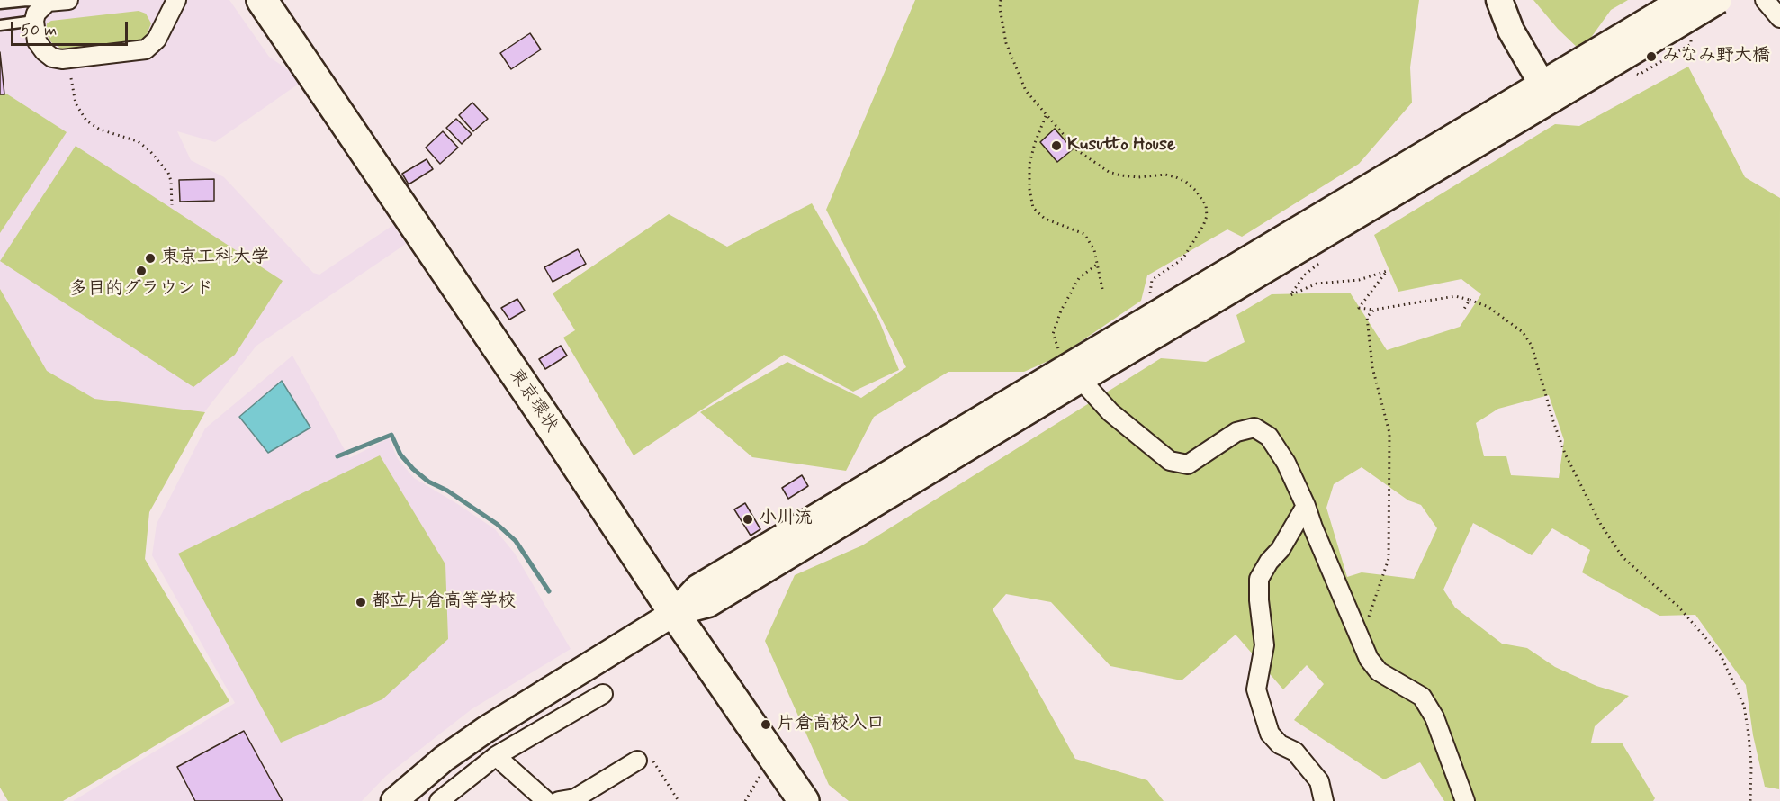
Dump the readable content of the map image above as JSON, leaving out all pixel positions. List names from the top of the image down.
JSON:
{
  "streets": {
    "highway": ["東京環状"]
  },
  "places": [
    "みなみ野大橋",
    "Kusutto House",
    "東京工科大学",
    "多目的グラウンド",
    "小川流",
    "都立片倉高等学校",
    "片倉高校入口"
  ],
  "scale_bar": "50 m"
}
